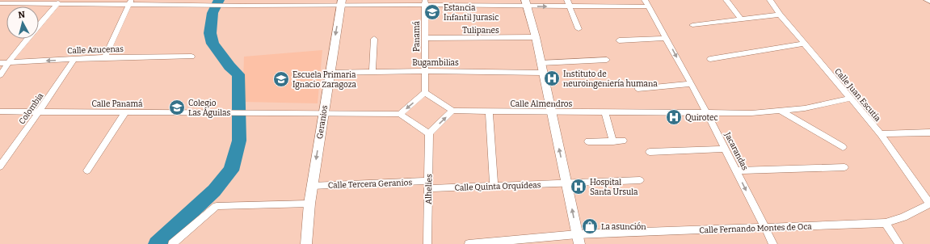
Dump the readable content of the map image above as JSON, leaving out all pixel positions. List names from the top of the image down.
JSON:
{
  "streets": {
    "street": [
      "Tulipanes",
      "Panamá",
      "Calle Azucenas",
      "Bugambilias",
      "Calle Juan Escutia",
      "Calle Panamá",
      "Calle Almendros",
      "Colombia",
      "Geranios",
      "Jacarandas",
      "Calle Tercera Geranios",
      "Calle Quinta Orquídeas",
      "Alhelies",
      "Calle Fernando Montes de Oca"
    ]
  },
  "crossings": [
    ["Tulipanes", "Panamá"],
    ["Panamá", "Bugambilias"],
    ["Calle Azucenas", "Colombia"],
    ["Bugambilias", "Geranios"],
    ["Calle Juan Escutia", "Calle Almendros"],
    ["Calle Juan Escutia", "Calle Fernando Montes de Oca"],
    ["Calle Panamá", "Colombia"],
    ["Calle Panamá", "Geranios"],
    ["Calle Almendros", "Jacarandas"],
    ["Geranios", "Calle Tercera Geranios"],
    ["Jacarandas", "Calle Fernando Montes de Oca"],
    ["Calle Tercera Geranios", "Calle Quinta Orquídeas"],
    ["Calle Tercera Geranios", "Alhelies"],
    ["Calle Quinta Orquídeas", "Alhelies"]
  ],
  "one_way": ["Geranios", "Jacarandas"],
  "places": {
    "school or university": ["Estancia Infantil Jurasic", "Escuela Primaria Ignacio Zaragoza", "Colegio Las Águilas"],
    "hospital": ["Instituto de neuroingeniería humana", "Quirotec", "Hospital Santa Ursula"],
    "shop": ["La asunción"]
  },
  "north": "top"
}
